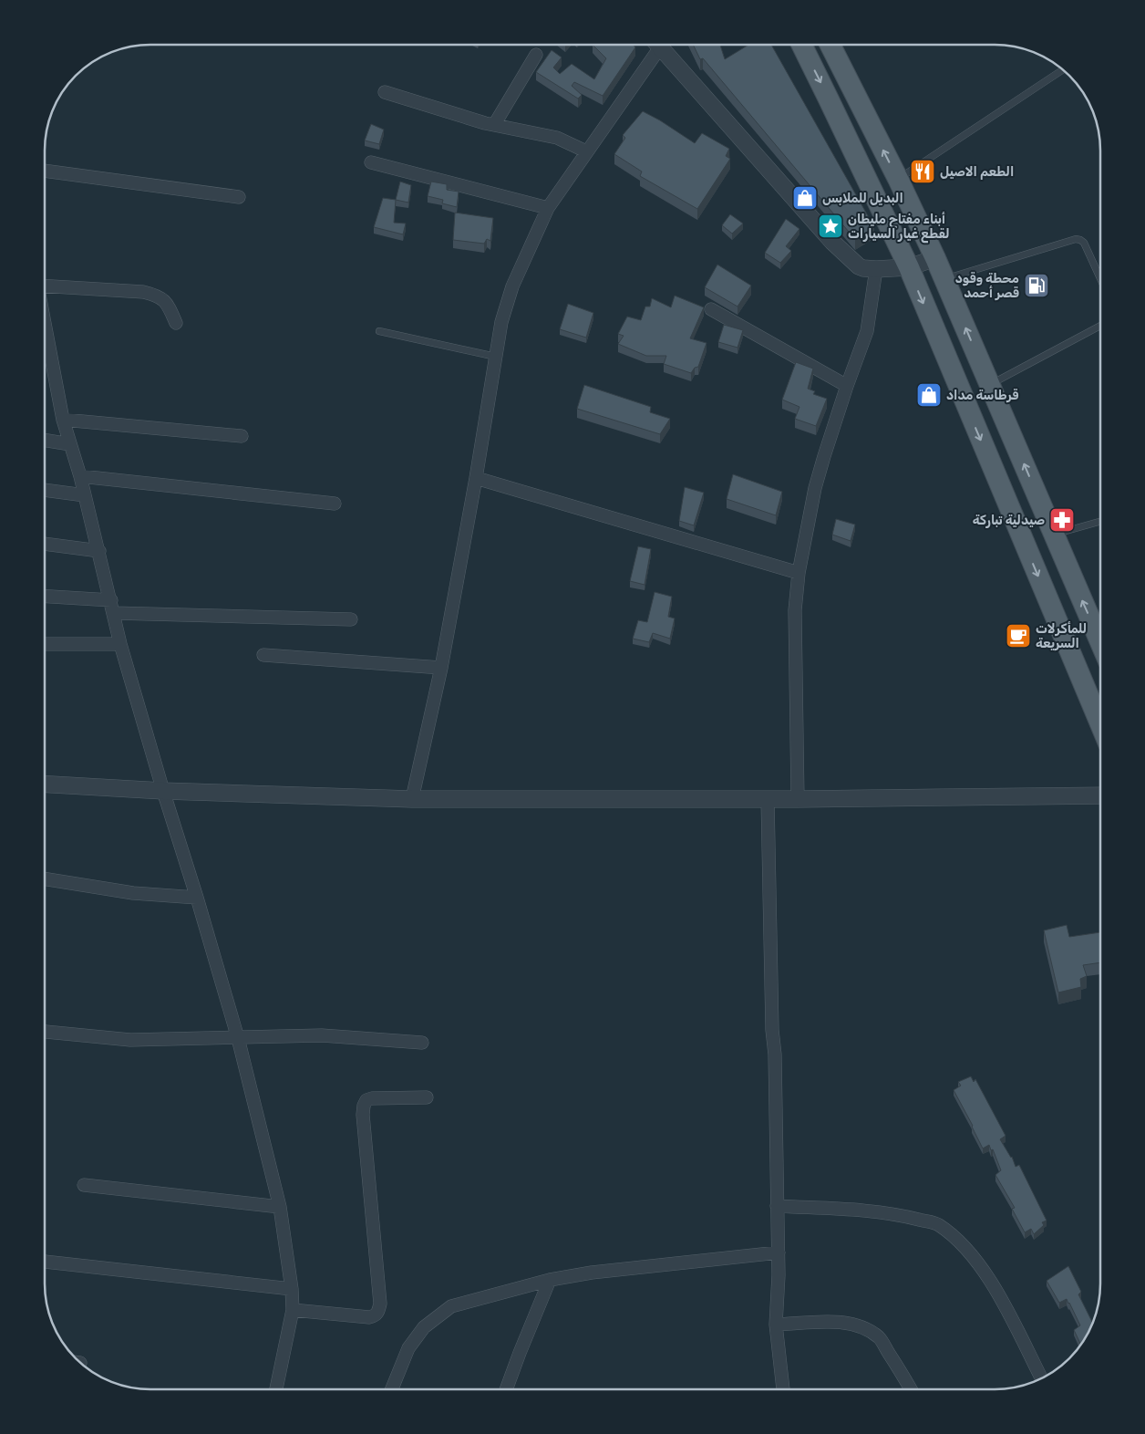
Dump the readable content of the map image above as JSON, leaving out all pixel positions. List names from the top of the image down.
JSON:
{
  "places": {
    "restaurant": ["الطعم الاصيل"],
    "shop": ["البديل للملابس", "قرطاسة مداد"],
    "place": ["أبناء مفتاح مليطان لقطع غيار السيارات"],
    "fuel station": ["محطة وقود قصر أحمد"],
    "pharmacy": ["صيدلية تباركة"],
    "cafe": ["للمأكرلات السريعة"]
  }
}
